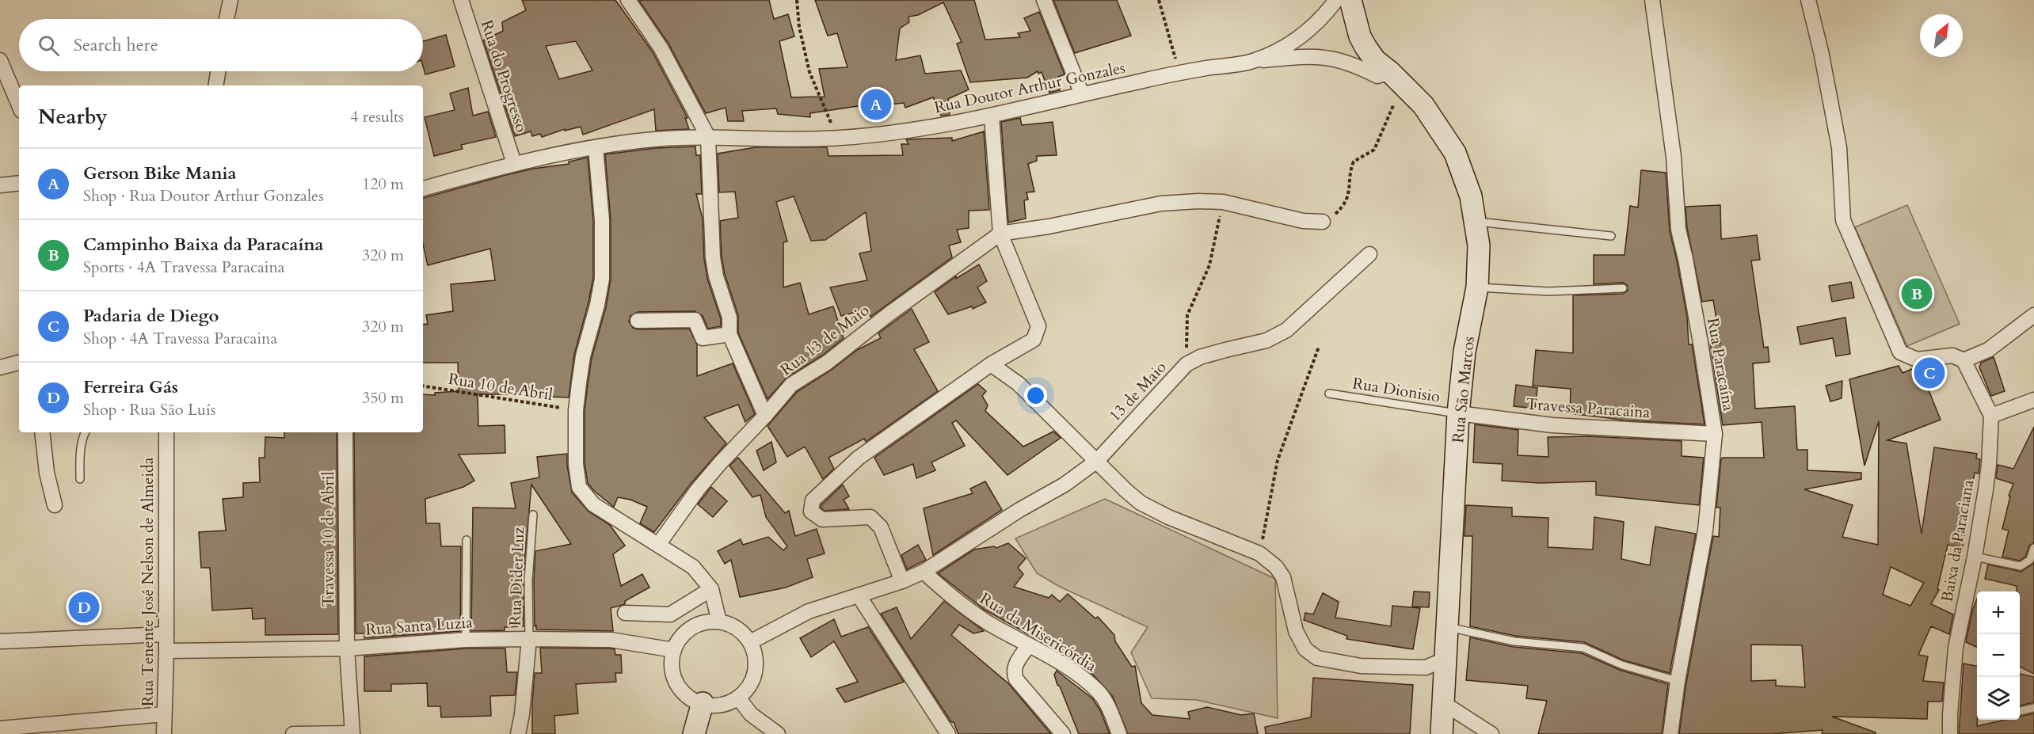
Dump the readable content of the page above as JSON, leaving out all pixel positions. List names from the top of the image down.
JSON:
{
  "streets": {
    "main road": ["Rua São Marcos"],
    "street": [
      "Rua do Progresso",
      "Rua Doutor Arthur Gonzales",
      "Rua 13 de Maio",
      "Rua Paracaína",
      "13 de Maio",
      "Travessa Paracaina",
      "Travessa 10 de Abril",
      "Baixa da Paraciana",
      "Rua Tenente José Nelson de Almeida",
      "Rua Santa Luzia",
      "Rua da Misericórdia"
    ],
    "lane": ["Rua Dionisio", "Rua Dider Luz"],
    "path": ["Rua 10 de Abril"]
  },
  "crossings": [
    ["Rua do Progresso", "Rua Doutor Arthur Gonzales"],
    ["Rua 13 de Maio", "13 de Maio"],
    ["Rua Paracaína", "Travessa Paracaina"],
    ["Rua Dionisio", "Rua São Marcos"],
    ["Rua Dionisio", "Travessa Paracaina"],
    ["Rua São Marcos", "Travessa Paracaina"],
    ["13 de Maio", "Rua Santa Luzia"],
    ["13 de Maio", "Rua da Misericórdia"],
    ["Travessa 10 de Abril", "Rua Santa Luzia"],
    ["Rua Dider Luz", "Rua Santa Luzia"],
    ["Rua Tenente José Nelson de Almeida", "Rua Santa Luzia"]
  ],
  "north": "top right",
  "page": {
    "search": "Search here",
    "heading": ["Nearby", "4 results"],
    "pins": [
      "A",
      "B",
      "C",
      "D"
    ],
    "list": [
      {
        "mark": "A",
        "name": "Gerson Bike Mania",
        "note": "Shop · Rua Doutor Arthur Gonzales",
        "value": "120 m"
      },
      {
        "mark": "B",
        "name": "Campinho Baixa da Paracaína",
        "note": "Sports · 4A Travessa Paracaina",
        "value": "320 m"
      },
      {
        "mark": "C",
        "name": "Padaria de Diego",
        "note": "Shop · 4A Travessa Paracaina",
        "value": "320 m"
      },
      {
        "mark": "D",
        "name": "Ferreira Gás",
        "note": "Shop · Rua São Luís",
        "value": "350 m"
      }
    ],
    "map_buttons": ["+", "−"]
  }
}
